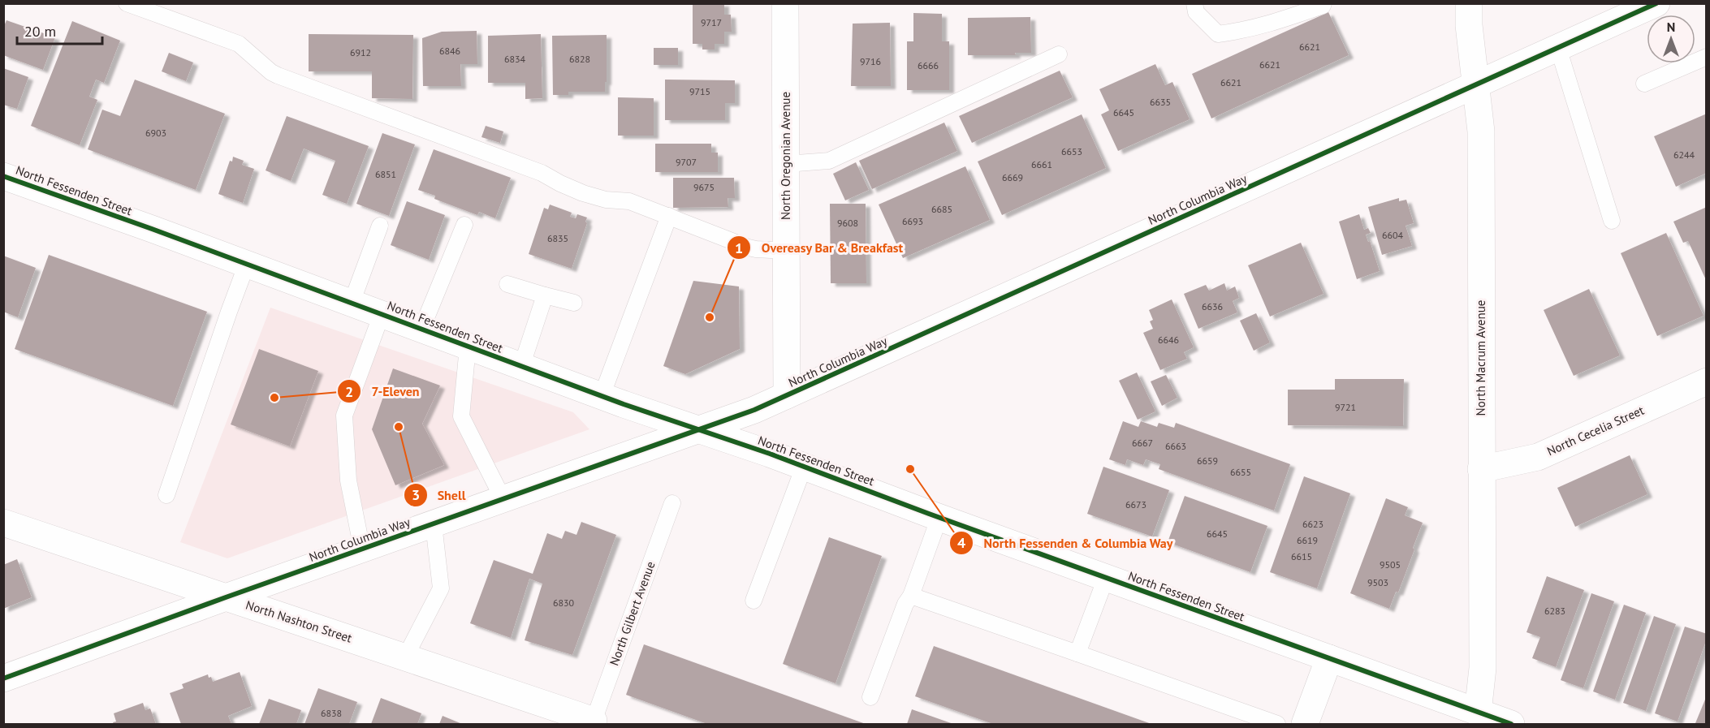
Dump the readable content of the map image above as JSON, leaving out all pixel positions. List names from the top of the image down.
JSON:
{
  "streets": {
    "street": [
      "North Oregonian Avenue",
      "North Fessenden Street",
      "North Columbia Way",
      "North Macrum Avenue",
      "North Cecelia Street",
      "North Nashton Street"
    ],
    "lane": ["North Gilbert Avenue"]
  },
  "crossings": [
    ["North Oregonian Avenue", "North Columbia Way"],
    ["North Fessenden Street", "North Columbia Way"],
    ["North Fessenden Street", "North Macrum Avenue"],
    ["North Columbia Way", "North Macrum Avenue"],
    ["North Columbia Way", "North Nashton Street"],
    ["North Macrum Avenue", "North Cecelia Street"],
    ["North Gilbert Avenue", "North Nashton Street"]
  ],
  "places": [
    "Overeasy Bar & Breakfast",
    "7-Eleven",
    "Shell",
    "North Fessenden & Columbia Way"
  ],
  "house_numbers": [
    "9717",
    "6621",
    "6846",
    "6912",
    "6834",
    "6828",
    "9716",
    "6621",
    "6666",
    "6621",
    "9715",
    "6635",
    "6645",
    "6903",
    "6653",
    "6244",
    "9707",
    "6661",
    "6851",
    "6669",
    "9675",
    "6685",
    "6693",
    "9608",
    "6604",
    "6835",
    "6636",
    "6646",
    "9721",
    "6667",
    "6663",
    "6659",
    "6655",
    "6673",
    "6623",
    "6645",
    "6619",
    "6615",
    "9505",
    "9503",
    "6830",
    "6283",
    "6838"
  ],
  "scale_bar": "20 m",
  "north": "top"
}
